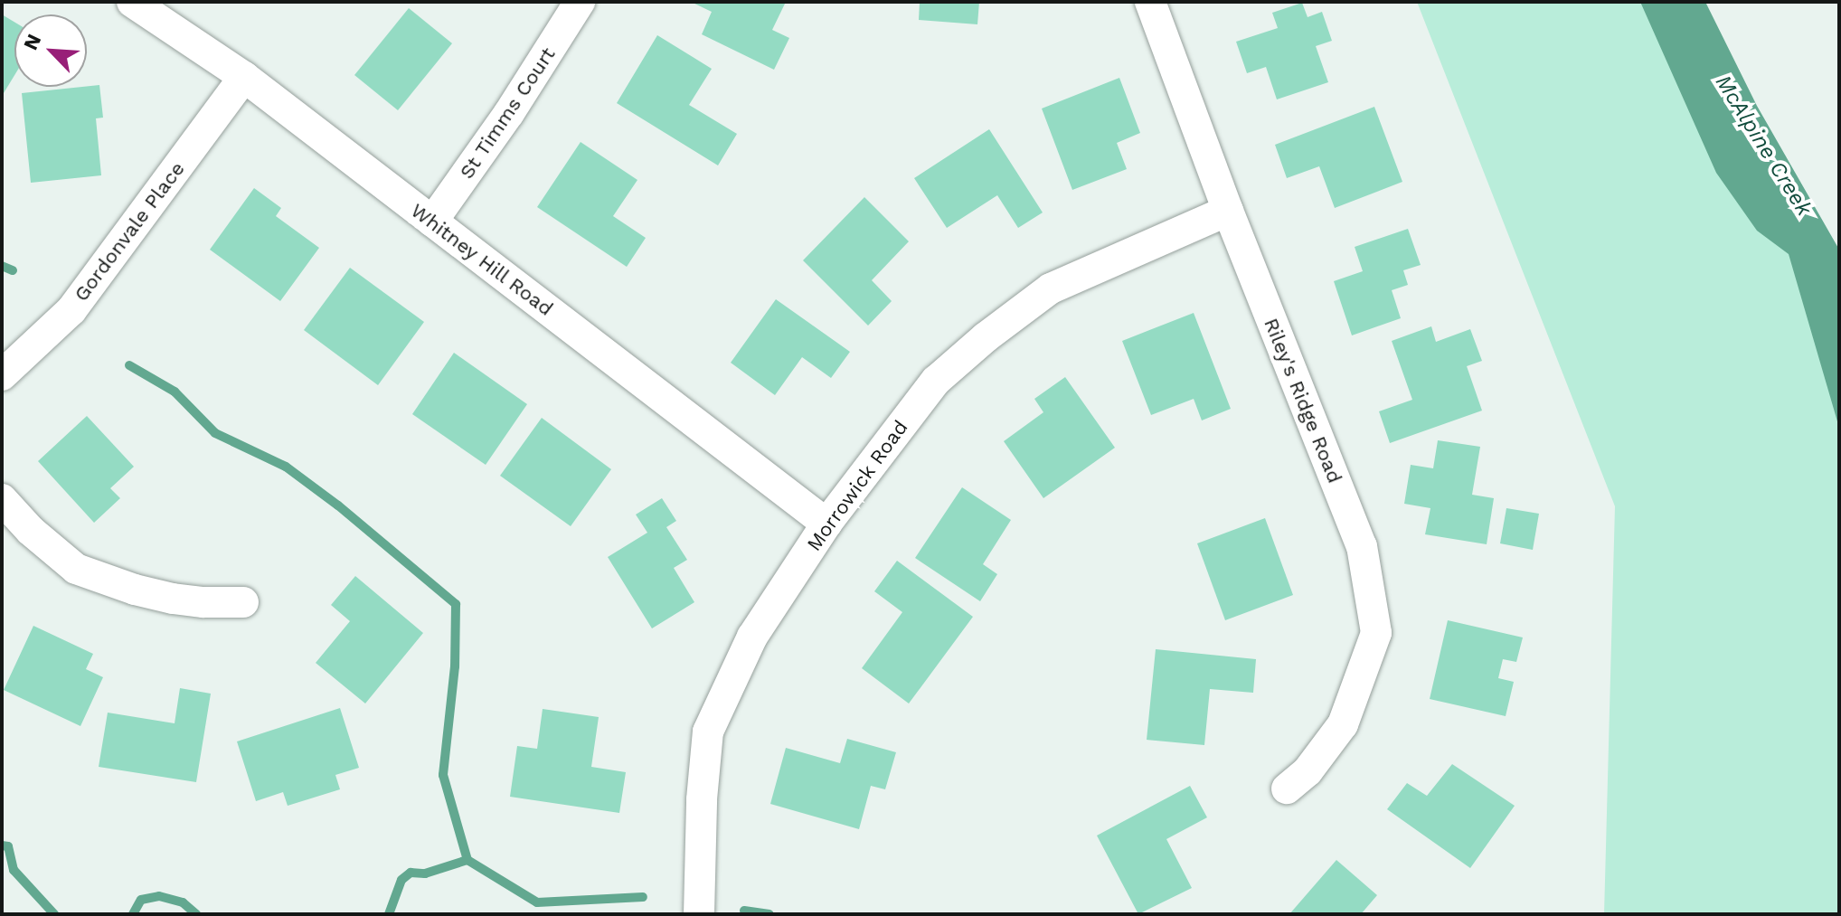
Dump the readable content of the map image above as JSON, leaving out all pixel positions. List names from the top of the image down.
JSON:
{
  "streets": {
    "street": [
      "St Timms Court",
      "Gordonvale Place",
      "Whitney Hill Road",
      "Riley's Ridge Road",
      "Morrowick Road"
    ]
  },
  "crossings": [
    ["St Timms Court", "Whitney Hill Road"],
    ["Gordonvale Place", "Whitney Hill Road"],
    ["Whitney Hill Road", "Morrowick Road"],
    ["Riley's Ridge Road", "Morrowick Road"]
  ],
  "water": ["McAlpine Creek"],
  "north": "top left"
}
